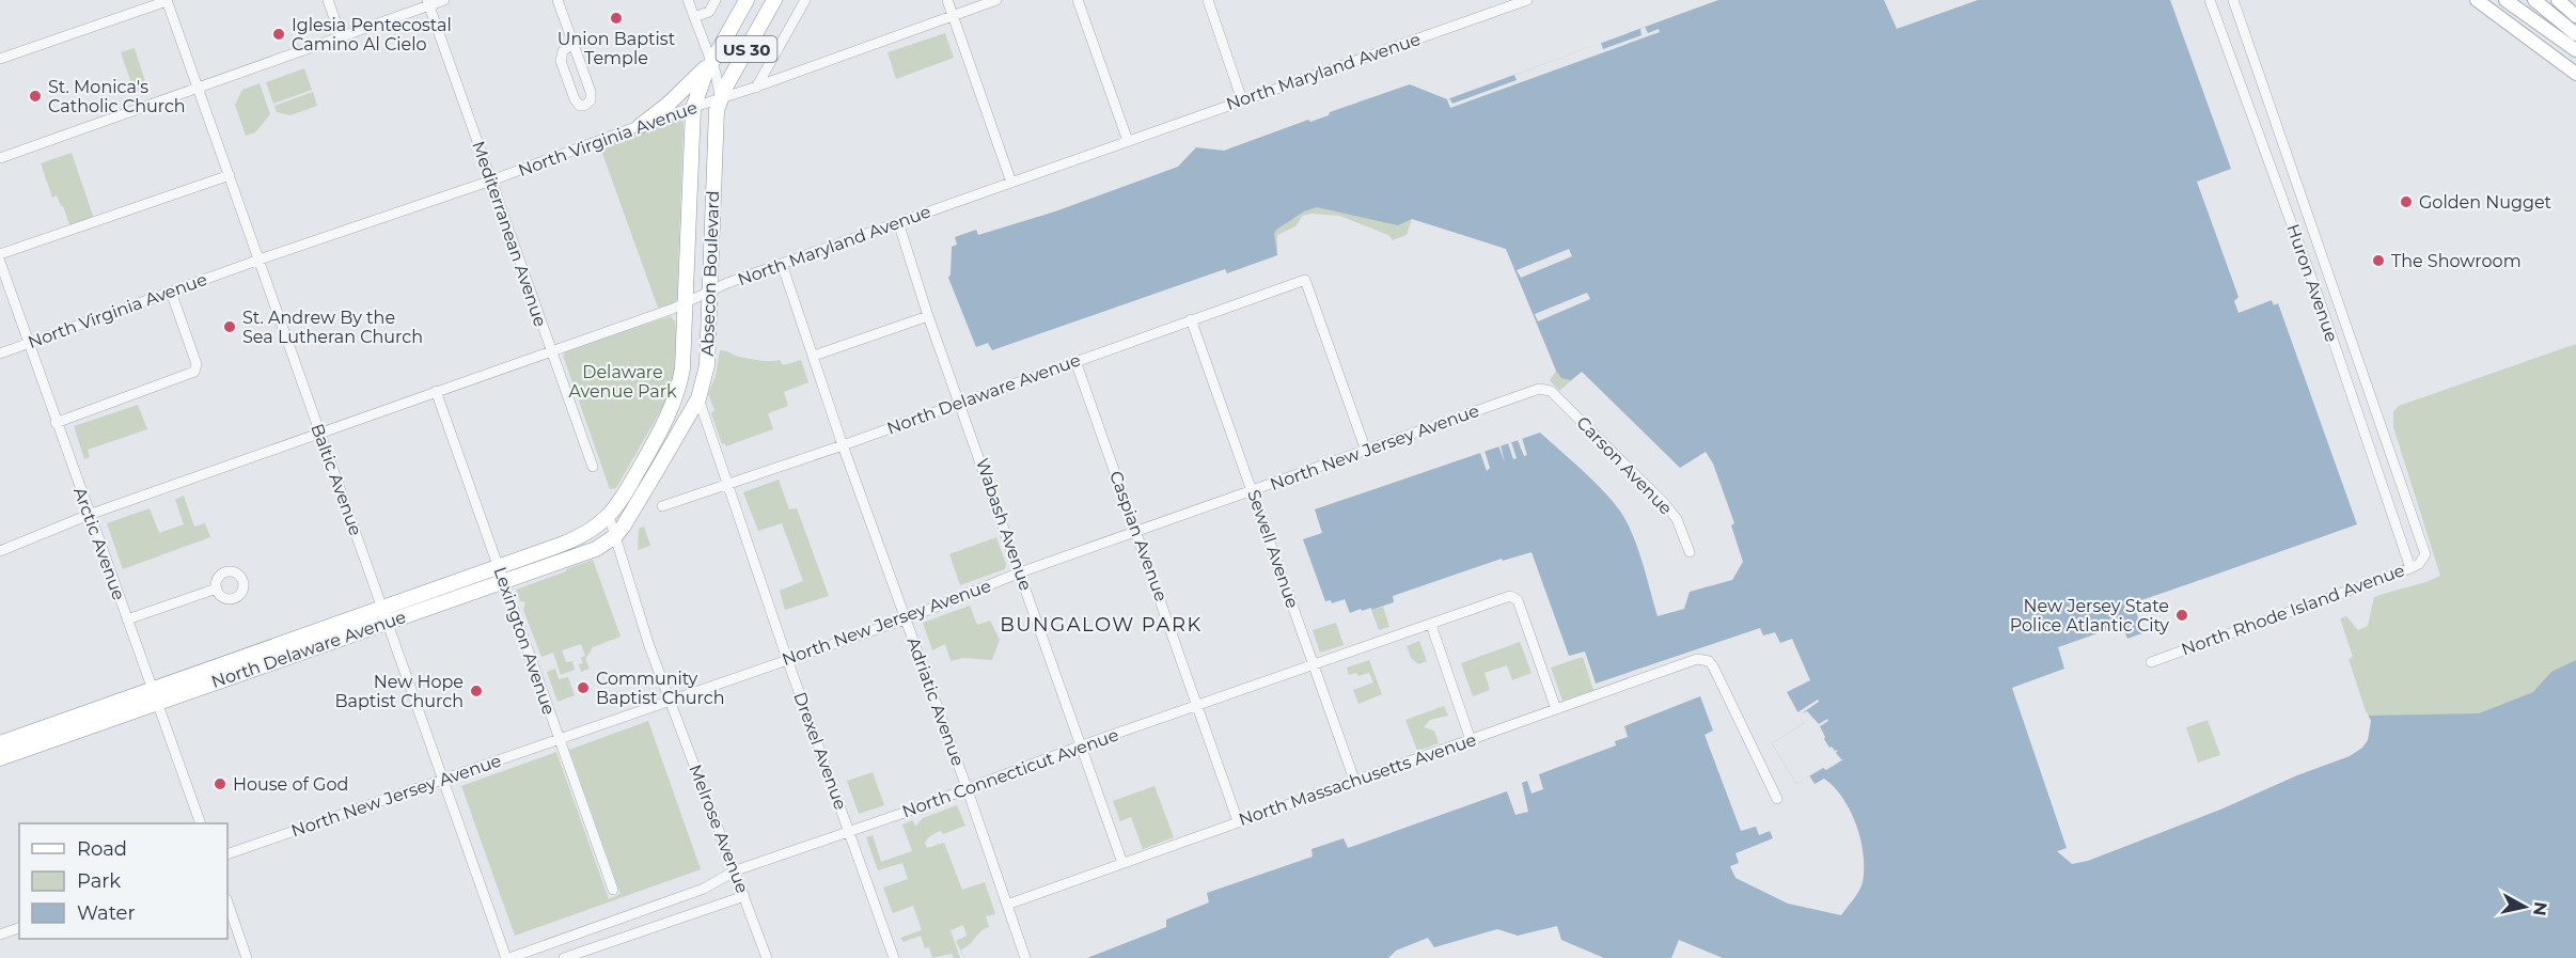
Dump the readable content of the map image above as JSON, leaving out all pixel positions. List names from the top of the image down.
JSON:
{
  "streets": {
    "highway": ["US 30", "Absecon Boulevard", "North Delaware Avenue"],
    "street": [
      "North Maryland Avenue",
      "North Virginia Avenue",
      "Mediterranean Avenue",
      "Huron Avenue",
      "North New Jersey Avenue",
      "Carson Avenue",
      "Baltic Avenue",
      "Wabash Avenue",
      "Caspian Avenue",
      "Arctic Avenue",
      "Sewell Avenue",
      "North Rhode Island Avenue",
      "Lexington Avenue",
      "Adriatic Avenue",
      "Drexel Avenue",
      "North Connecticut Avenue",
      "North Massachusetts Avenue",
      "Melrose Avenue"
    ]
  },
  "crossings": [
    ["North Maryland Avenue", "Mediterranean Avenue"],
    ["North Maryland Avenue", "Absecon Boulevard"],
    ["North Maryland Avenue", "Baltic Avenue"],
    ["North Maryland Avenue", "Wabash Avenue"],
    ["North Maryland Avenue", "Arctic Avenue"],
    ["North Maryland Avenue", "Lexington Avenue"],
    ["North Maryland Avenue", "Adriatic Avenue"],
    ["North Virginia Avenue", "Mediterranean Avenue"],
    ["North Virginia Avenue", "Absecon Boulevard"],
    ["North Virginia Avenue", "Baltic Avenue"],
    ["North Virginia Avenue", "Arctic Avenue"],
    ["Absecon Boulevard", "North Delaware Avenue"],
    ["Absecon Boulevard", "Drexel Avenue"],
    ["Huron Avenue", "North Rhode Island Avenue"],
    ["North Delaware Avenue", "North New Jersey Avenue"],
    ["North Delaware Avenue", "Baltic Avenue"],
    ["North Delaware Avenue", "Wabash Avenue"],
    ["North Delaware Avenue", "Caspian Avenue"],
    ["North Delaware Avenue", "Arctic Avenue"],
    ["North Delaware Avenue", "Sewell Avenue"],
    ["North Delaware Avenue", "Lexington Avenue"],
    ["North Delaware Avenue", "Adriatic Avenue"],
    ["North Delaware Avenue", "Drexel Avenue"],
    ["North New Jersey Avenue", "Carson Avenue"],
    ["North New Jersey Avenue", "Baltic Avenue"],
    ["North New Jersey Avenue", "Wabash Avenue"],
    ["North New Jersey Avenue", "Caspian Avenue"],
    ["North New Jersey Avenue", "Sewell Avenue"],
    ["North New Jersey Avenue", "Lexington Avenue"],
    ["North New Jersey Avenue", "Adriatic Avenue"],
    ["North New Jersey Avenue", "Drexel Avenue"],
    ["North New Jersey Avenue", "Melrose Avenue"],
    ["Baltic Avenue", "North Connecticut Avenue"],
    ["Wabash Avenue", "North Connecticut Avenue"],
    ["Wabash Avenue", "North Massachusetts Avenue"],
    ["Caspian Avenue", "North Connecticut Avenue"],
    ["Caspian Avenue", "North Massachusetts Avenue"],
    ["Sewell Avenue", "North Connecticut Avenue"],
    ["Sewell Avenue", "North Massachusetts Avenue"],
    ["Adriatic Avenue", "North Connecticut Avenue"],
    ["Adriatic Avenue", "North Massachusetts Avenue"],
    ["Drexel Avenue", "North Connecticut Avenue"],
    ["North Connecticut Avenue", "North Massachusetts Avenue"],
    ["North Connecticut Avenue", "Melrose Avenue"]
  ],
  "districts": ["BUNGALOW PARK"],
  "parks": ["Delaware Avenue Park"],
  "places": [
    "Union Baptist Temple",
    "Iglesia Pentecostal Camino Al Cielo",
    "St. Monica's Catholic Church",
    "Golden Nugget",
    "The Showroom",
    "St. Andrew By the Sea Lutheran Church",
    "New Jersey State Police Atlantic City",
    "Community Baptist Church",
    "New Hope Baptist Church",
    "House of God"
  ],
  "legend": ["Road", "Park", "Water"],
  "north": "right"
}
